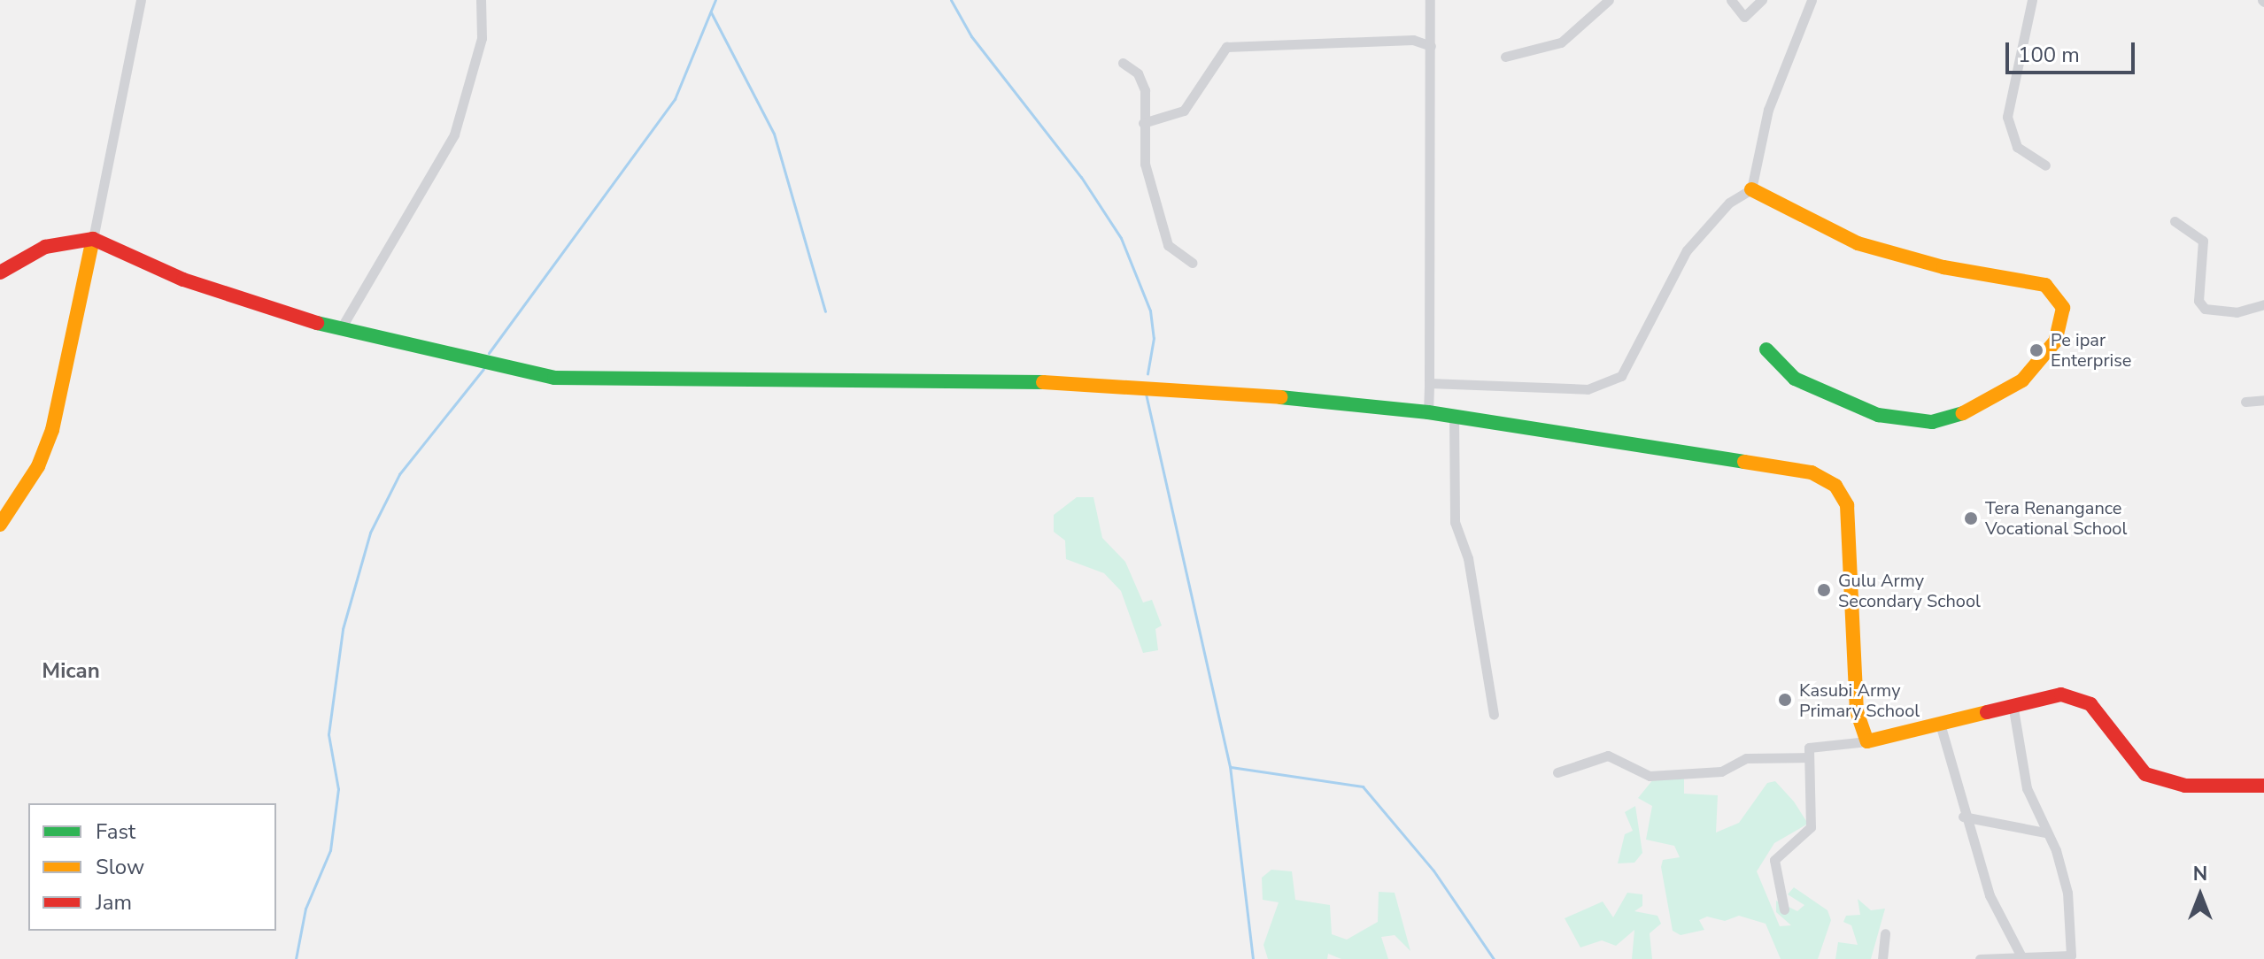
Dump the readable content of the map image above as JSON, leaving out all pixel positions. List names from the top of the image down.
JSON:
{
  "districts": ["Mican"],
  "places": [
    "Pe ipar Enterprise",
    "Tera Renangance Vocational School",
    "Gulu Army Secondary School",
    "Kasubi Army Primary School"
  ],
  "legend": ["Fast", "Slow", "Jam"],
  "scale_bar": "100 m",
  "north": "top"
}
